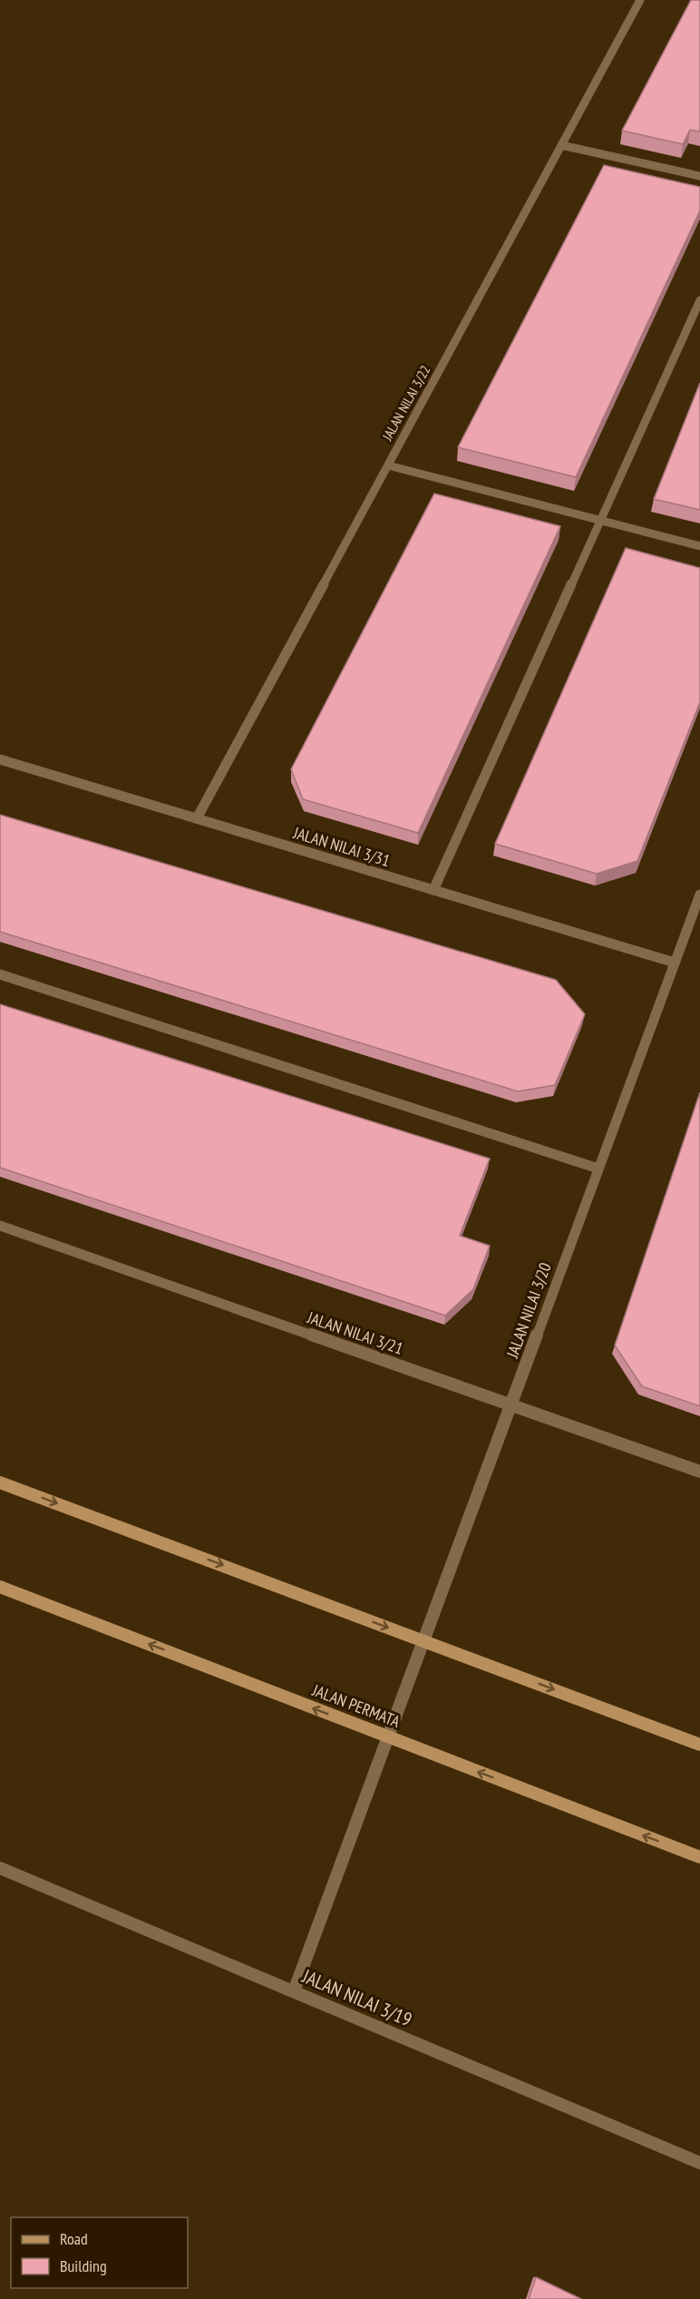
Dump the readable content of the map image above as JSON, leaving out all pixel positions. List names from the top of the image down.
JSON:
{
  "streets": {
    "main road": ["JALAN PERMATA"],
    "street": [
      "JALAN NILAI 3/22",
      "JALAN NILAI 3/31",
      "JALAN NILAI 3/20",
      "JALAN NILAI 3/21",
      "JALAN NILAI 3/19"
    ]
  },
  "crossings": [
    ["JALAN NILAI 3/22", "JALAN NILAI 3/31"],
    ["JALAN NILAI 3/31", "JALAN NILAI 3/20"],
    ["JALAN NILAI 3/20", "JALAN NILAI 3/21"],
    ["JALAN NILAI 3/20", "JALAN PERMATA"],
    ["JALAN NILAI 3/20", "JALAN NILAI 3/19"]
  ],
  "one_way": ["JALAN PERMATA"],
  "legend": ["Road", "Building"]
}
